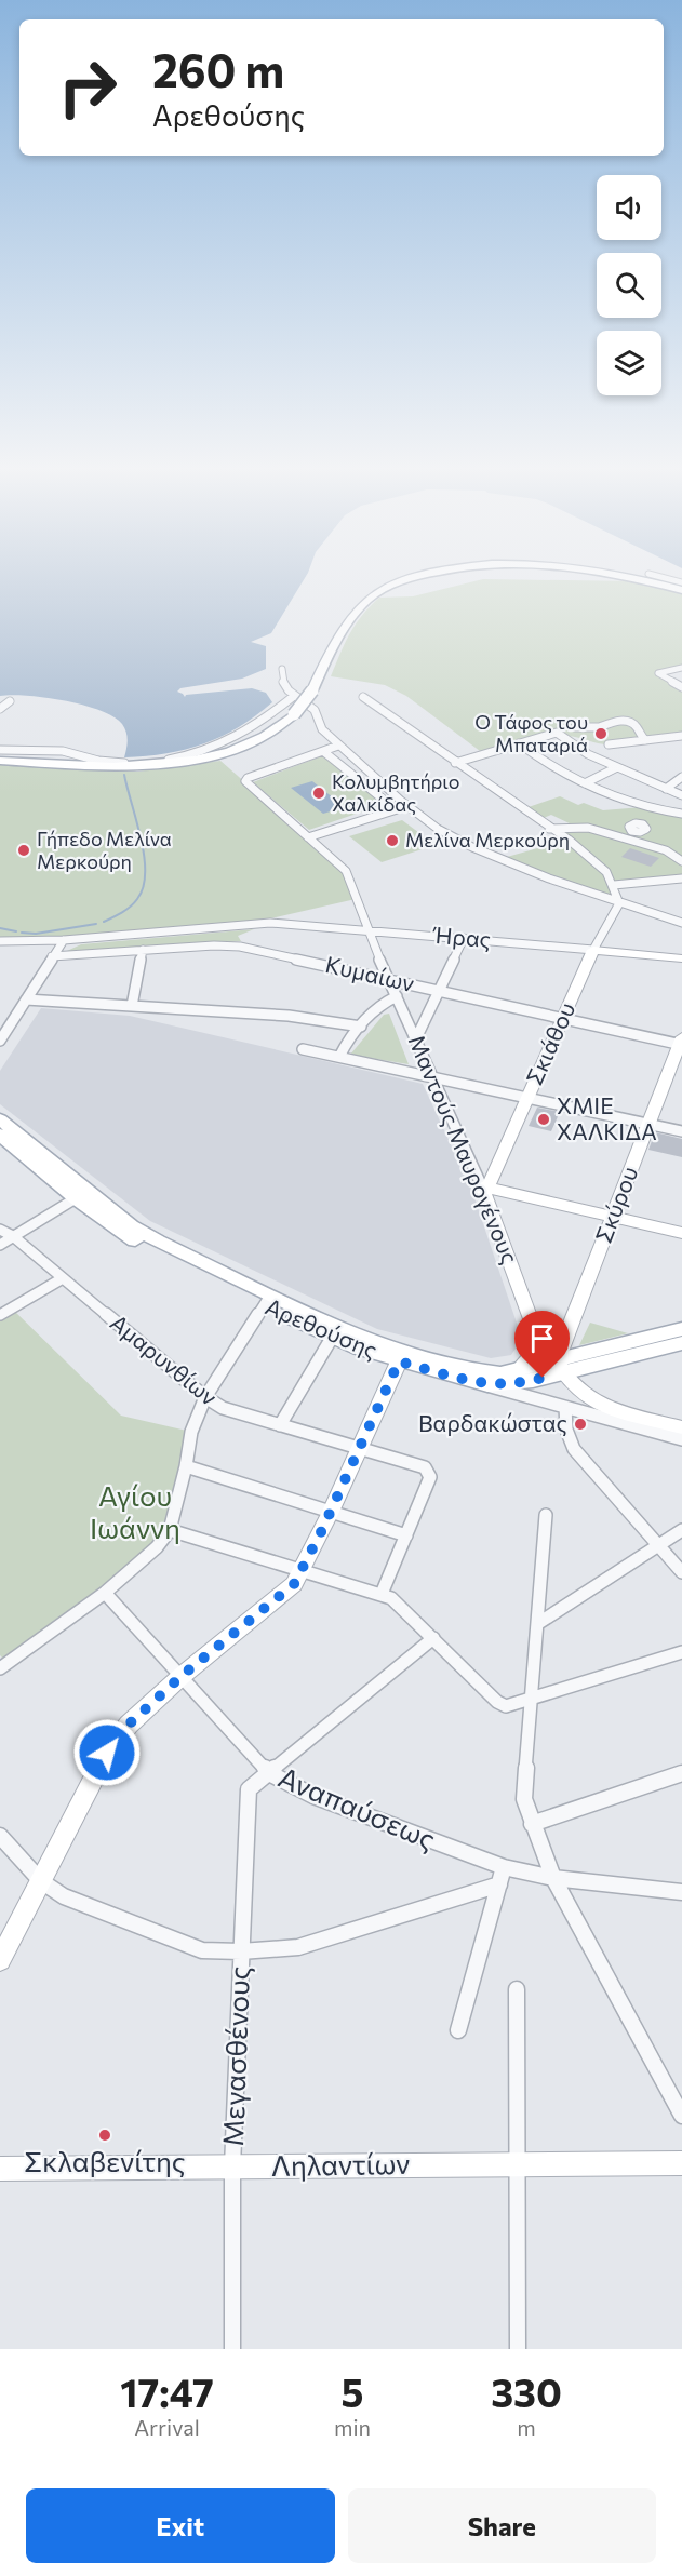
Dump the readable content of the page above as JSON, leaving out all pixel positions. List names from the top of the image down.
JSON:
{
  "streets": {
    "main road": ["Αρεθούσης"],
    "street": [
      "Ήρας",
      "Κυμαίων",
      "Σκιάθου",
      "Μαντούς Μαυρογένους",
      "Σκύρου",
      "Αμαρυνθίων",
      "Αναπαύσεως",
      "Μεγασθένους",
      "Ληλαντίων"
    ]
  },
  "crossings": [
    ["Ήρας", "Σκιάθου"],
    ["Ήρας", "Μαντούς Μαυρογένους"],
    ["Κυμαίων", "Σκιάθου"],
    ["Κυμαίων", "Μαντούς Μαυρογένους"],
    ["Κυμαίων", "Σκύρου"],
    ["Σκιάθου", "Μαντούς Μαυρογένους"],
    ["Μαντούς Μαυρογένους", "Αρεθούσης"],
    ["Σκύρου", "Αρεθούσης"],
    ["Αναπαύσεως", "Μεγασθένους"],
    ["Μεγασθένους", "Ληλαντίων"]
  ],
  "parks": ["Αγίου Ιωάννη"],
  "places": [
    "Ο Τάφος του Μπαταριά",
    "Κολυμβητήριο Χαλκίδας",
    "Μελίνα Μερκούρη",
    "Γήπεδο Μελίνα Μερκούρη",
    "ΧΜΙΕ ΧΑΛΚΙΔΑ",
    "Βαρδακώστας",
    "Σκλαβενίτης"
  ],
  "page": {
    "turn": ["260 m", "Αρεθούσης"],
    "eta": [
      "17:47",
      "Arrival",
      "5",
      "min",
      "330",
      "m"
    ],
    "buttons": ["Exit", "Share"]
  }
}
